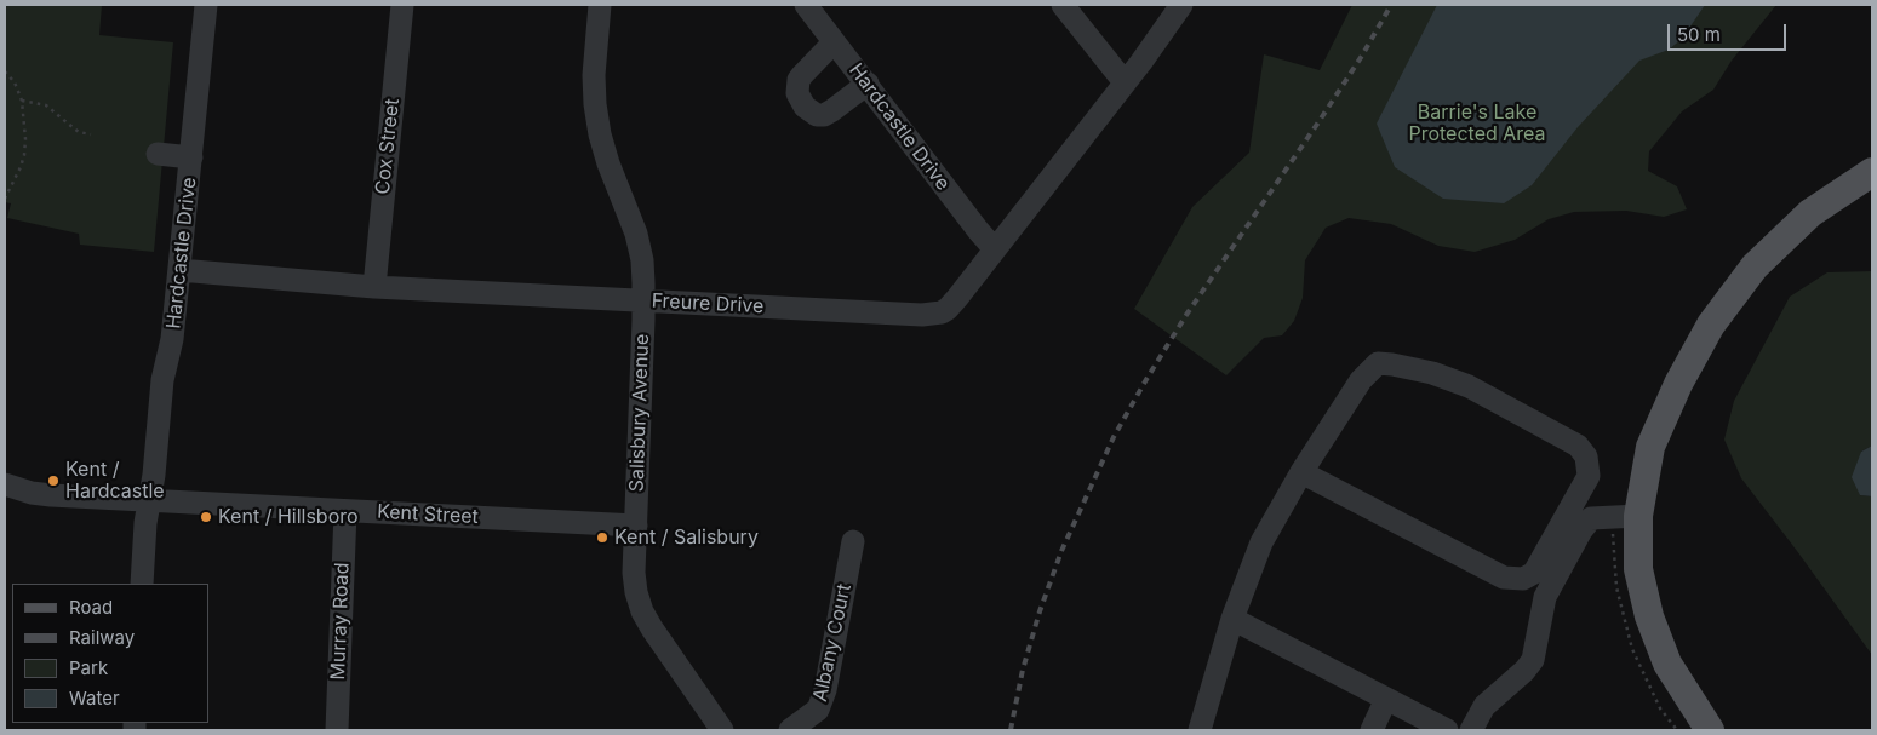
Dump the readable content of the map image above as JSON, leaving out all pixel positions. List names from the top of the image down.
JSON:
{
  "streets": {
    "street": [
      "Hardcastle Drive",
      "Cox Street",
      "Freure Drive",
      "Salisbury Avenue",
      "Kent Street",
      "Murray Road",
      "Albany Court"
    ]
  },
  "crossings": [
    ["Hardcastle Drive", "Freure Drive"],
    ["Hardcastle Drive", "Kent Street"],
    ["Cox Street", "Freure Drive"],
    ["Freure Drive", "Salisbury Avenue"],
    ["Salisbury Avenue", "Kent Street"],
    ["Kent Street", "Murray Road"]
  ],
  "parks": ["Barrie's Lake Protected Area"],
  "places": ["Kent / Hardcastle", "Kent / Hillsboro", "Kent / Salisbury"],
  "legend": [
    "Road",
    "Railway",
    "Park",
    "Water"
  ],
  "scale_bar": "50 m"
}
